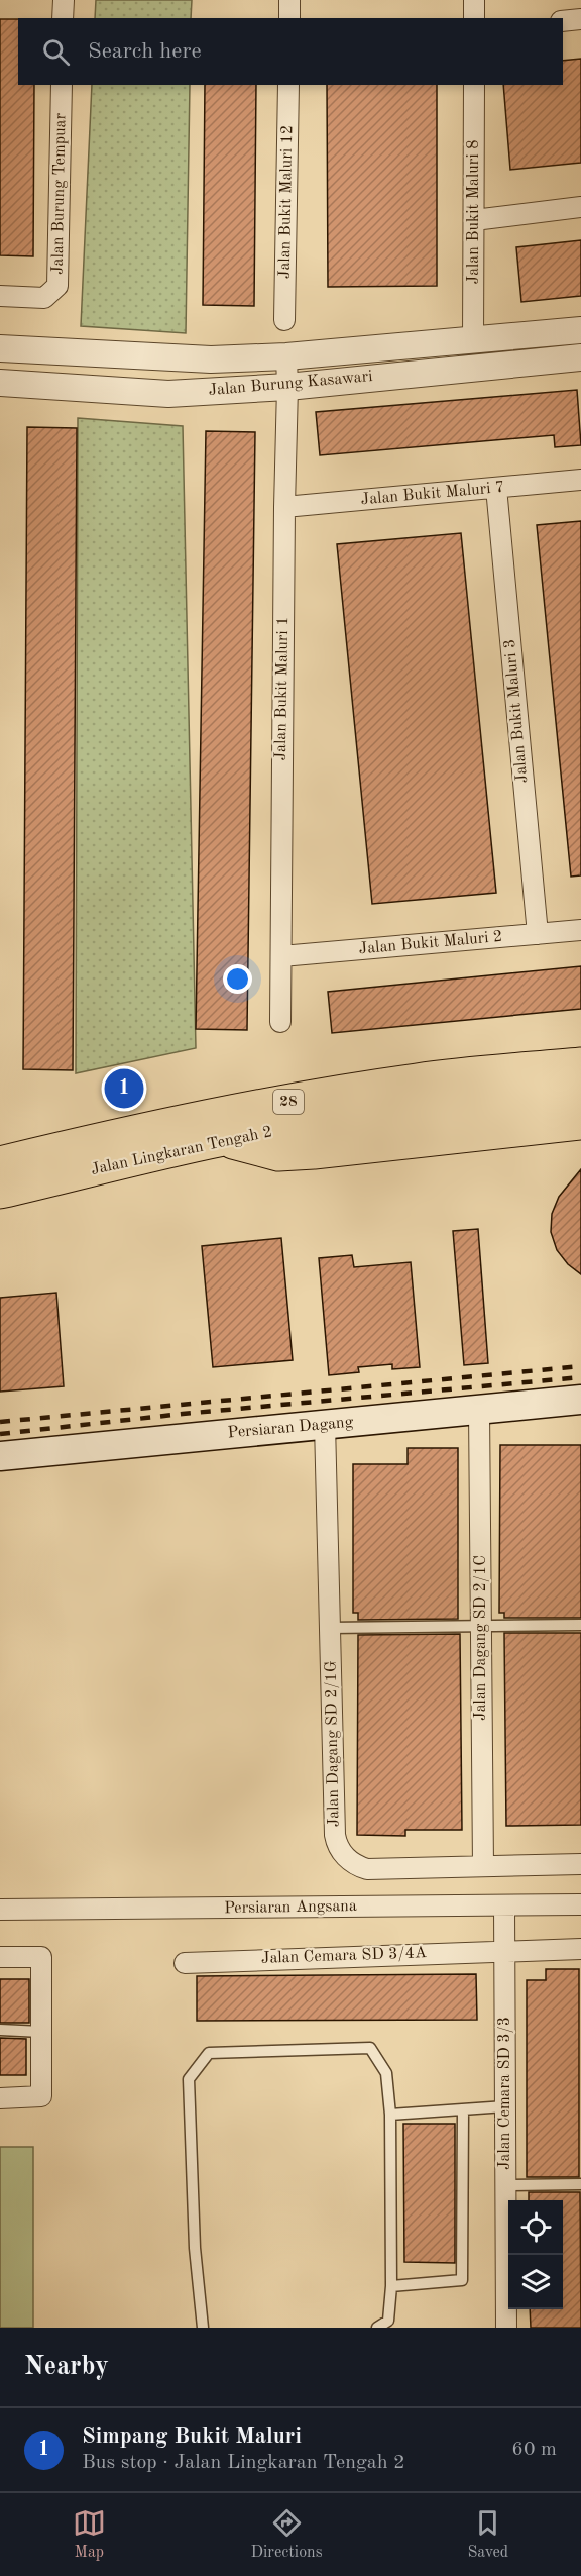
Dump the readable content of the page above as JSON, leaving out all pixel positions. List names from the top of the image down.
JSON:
{
  "streets": {
    "highway": ["28", "Jalan Lingkaran Tengah 2"],
    "main road": ["Persiaran Dagang"],
    "street": [
      "Jalan Burung Tempuar",
      "Jalan Bukit Maluri 12",
      "Jalan Bukit Maluri 8",
      "Jalan Burung Kasawari",
      "Jalan Bukit Maluri 7",
      "Jalan Bukit Maluri 1",
      "Jalan Bukit Maluri 3",
      "Jalan Bukit Maluri 2",
      "Jalan Dagang SD 2/1C",
      "Jalan Dagang SD 2/1G",
      "Persiaran Angsana",
      "Jalan Cemara SD 3/4A",
      "Jalan Cemara SD 3/3"
    ]
  },
  "crossings": [
    ["Jalan Bukit Maluri 8", "Jalan Burung Kasawari"],
    ["Jalan Burung Kasawari", "Jalan Bukit Maluri 1"],
    ["Jalan Bukit Maluri 7", "Jalan Bukit Maluri 1"],
    ["Jalan Bukit Maluri 7", "Jalan Bukit Maluri 3"],
    ["Jalan Bukit Maluri 1", "Jalan Bukit Maluri 2"],
    ["Jalan Bukit Maluri 3", "Jalan Bukit Maluri 2"],
    ["Persiaran Dagang", "Jalan Dagang SD 2/1C"],
    ["Persiaran Dagang", "Jalan Dagang SD 2/1G"],
    ["Jalan Dagang SD 2/1C", "Jalan Dagang SD 2/1G"],
    ["Persiaran Angsana", "Jalan Cemara SD 3/3"],
    ["Jalan Cemara SD 3/4A", "Jalan Cemara SD 3/3"]
  ],
  "page": {
    "search": "Search here",
    "pins": "1",
    "heading": "Nearby",
    "list": [
      {
        "mark": "1",
        "name": "Simpang Bukit Maluri",
        "note": "Bus stop · Jalan Lingkaran Tengah 2",
        "value": "60 m"
      }
    ],
    "nav": ["Map", "Directions", "Saved"]
  }
}
